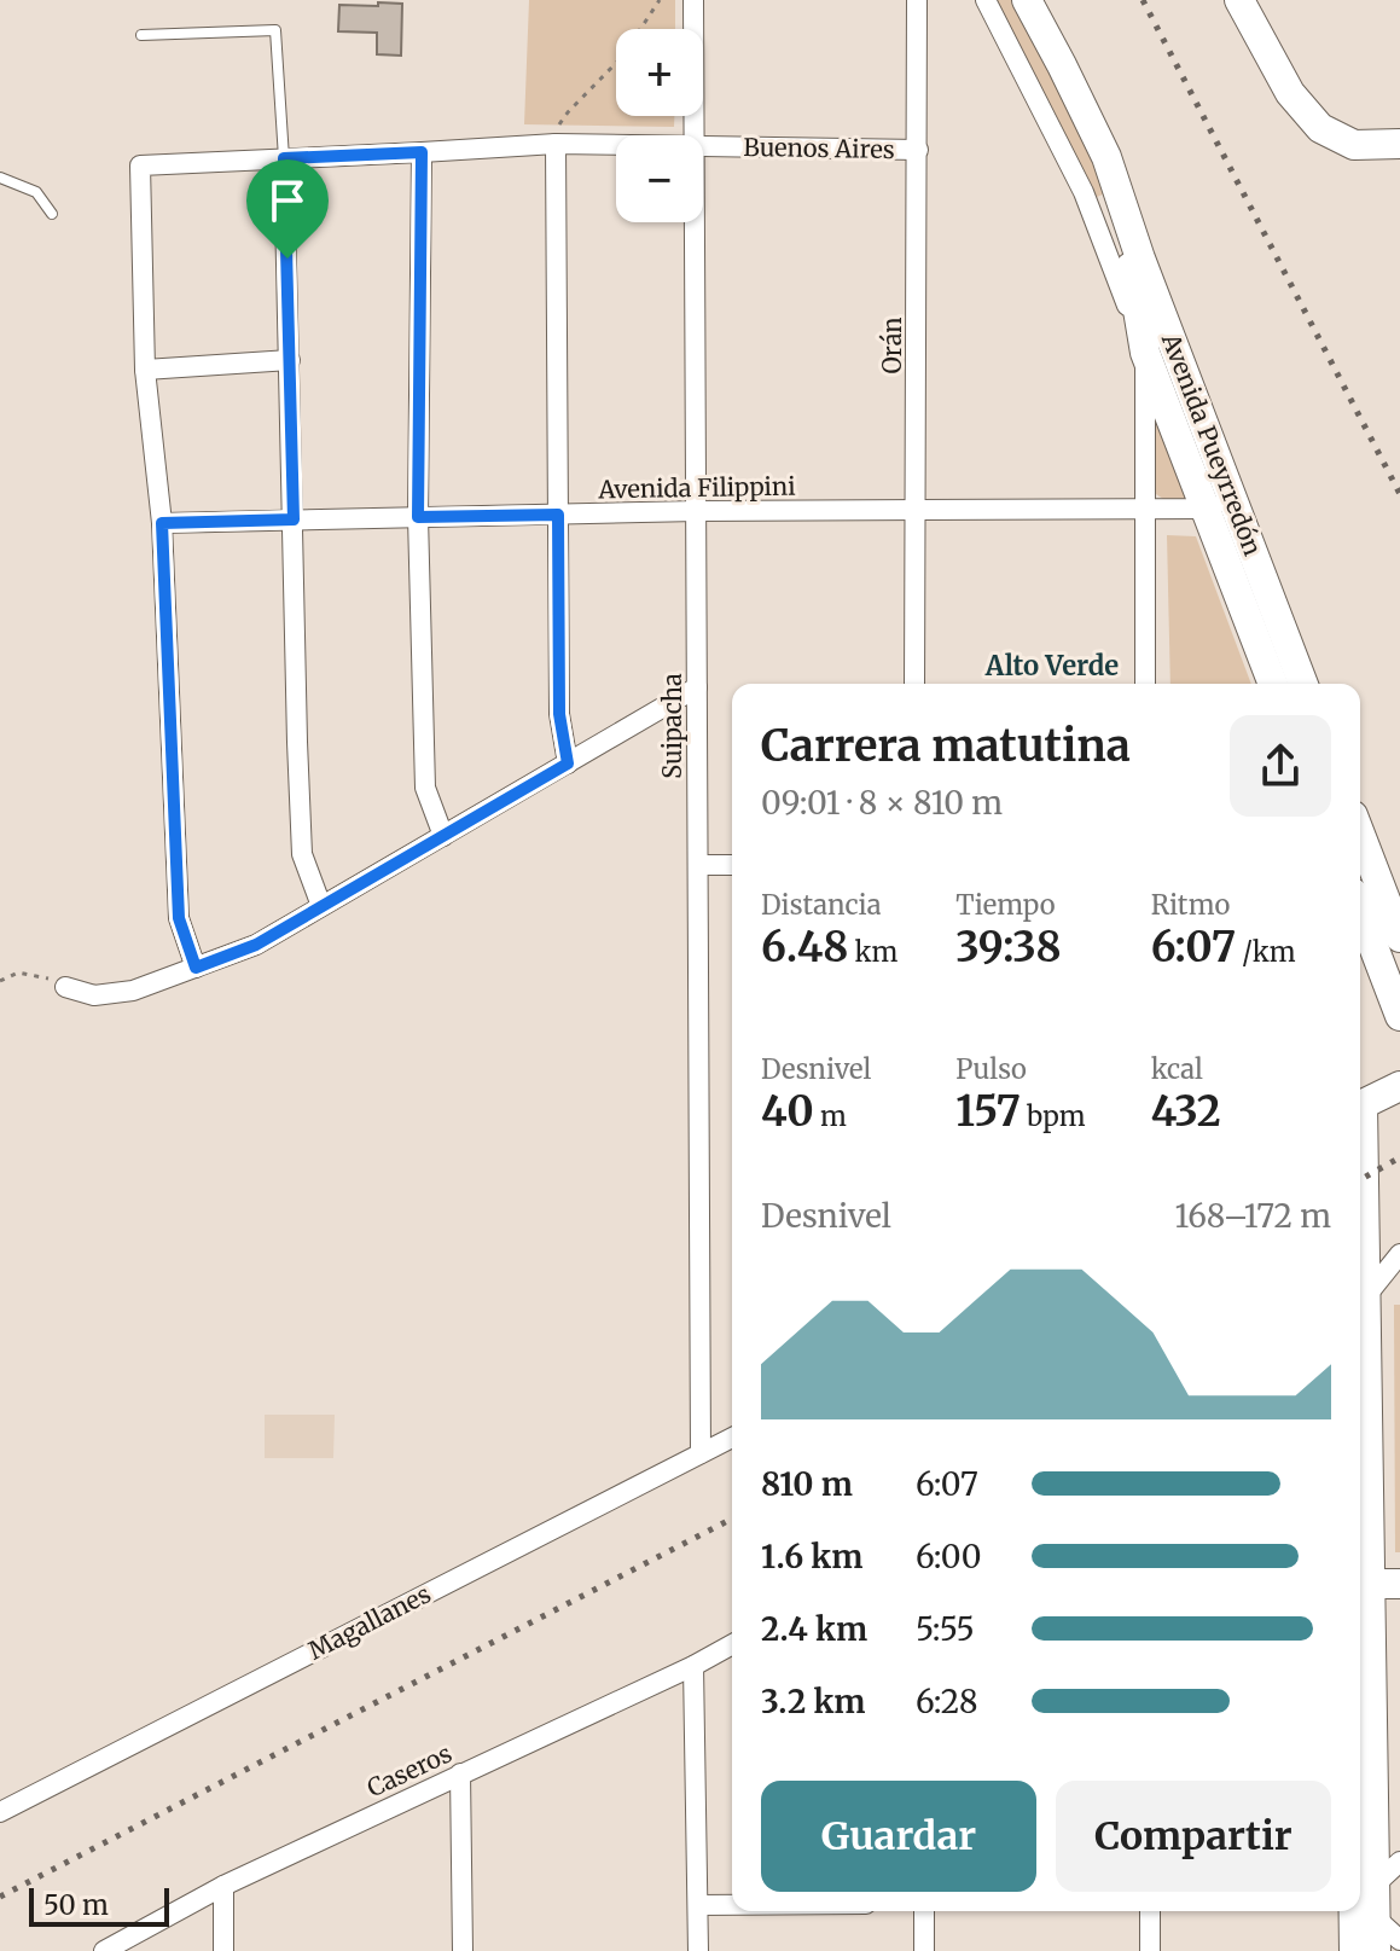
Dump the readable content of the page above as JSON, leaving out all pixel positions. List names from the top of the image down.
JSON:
{
  "streets": {
    "street": [
      "Buenos Aires",
      "Orán",
      "Avenida Pueyrredón",
      "Avenida Filippini",
      "Suipacha",
      "Magallanes",
      "Caseros"
    ]
  },
  "crossings": [
    ["Buenos Aires", "Orán"],
    ["Orán", "Avenida Filippini"],
    ["Avenida Pueyrredón", "Avenida Filippini"],
    ["Avenida Filippini", "Suipacha"],
    ["Suipacha", "Magallanes"]
  ],
  "districts": ["Alto Verde"],
  "scale_bar": "50 m",
  "page": {
    "map_buttons": ["+", "−"],
    "heading": ["Carrera matutina", "09:01 · 8 × 810 m"],
    "stats": [
      ["Distancia", "6.48 km"],
      ["Tiempo", "39:38"],
      ["Ritmo", "6:07 /km"],
      ["Desnivel", "40 m"],
      ["Pulso", "157 bpm"],
      ["kcal", "432"]
    ],
    "chart": ["Desnivel", "168–172 m"],
    "list": [
      {
        "name": "810 m",
        "note": "6:07"
      },
      {
        "name": "1.6 km",
        "note": "6:00"
      },
      {
        "name": "2.4 km",
        "note": "5:55"
      },
      {
        "name": "3.2 km",
        "note": "6:28"
      }
    ],
    "buttons": ["Guardar", "Compartir"],
    "scale": "50 m"
  }
}
